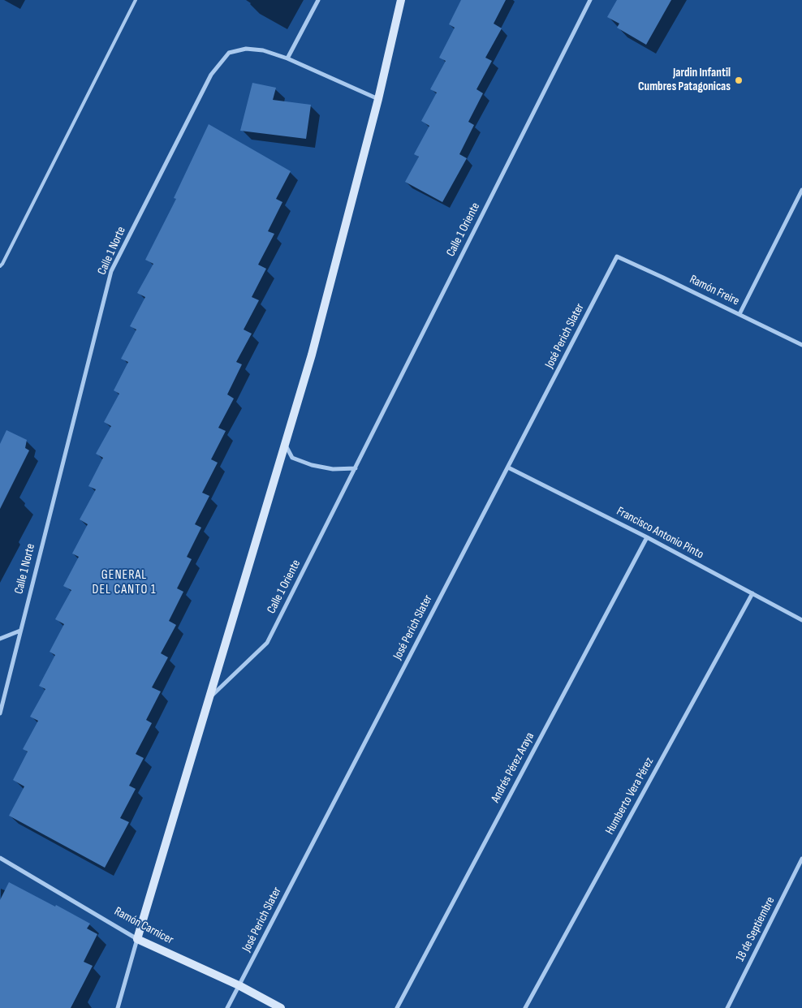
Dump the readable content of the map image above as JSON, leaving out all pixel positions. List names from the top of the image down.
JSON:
{
  "streets": {
    "street": [
      "Calle 1 Oriente",
      "Calle 1 Norte",
      "Ramón Freire",
      "José Perich Slater",
      "Francisco Antonio Pinto",
      "Andrés Pérez Araya",
      "Humberto Vera Pérez",
      "Ramón Carnicer",
      "18 de Septiembre"
    ]
  },
  "crossings": [
    ["Ramón Freire", "José Perich Slater"],
    ["José Perich Slater", "Francisco Antonio Pinto"],
    ["José Perich Slater", "Ramón Carnicer"],
    ["Francisco Antonio Pinto", "Andrés Pérez Araya"],
    ["Francisco Antonio Pinto", "Humberto Vera Pérez"]
  ],
  "districts": ["GENERAL DEL CANTO 1"],
  "places": ["Jardin Infantil Cumbres Patagonicas"]
}
